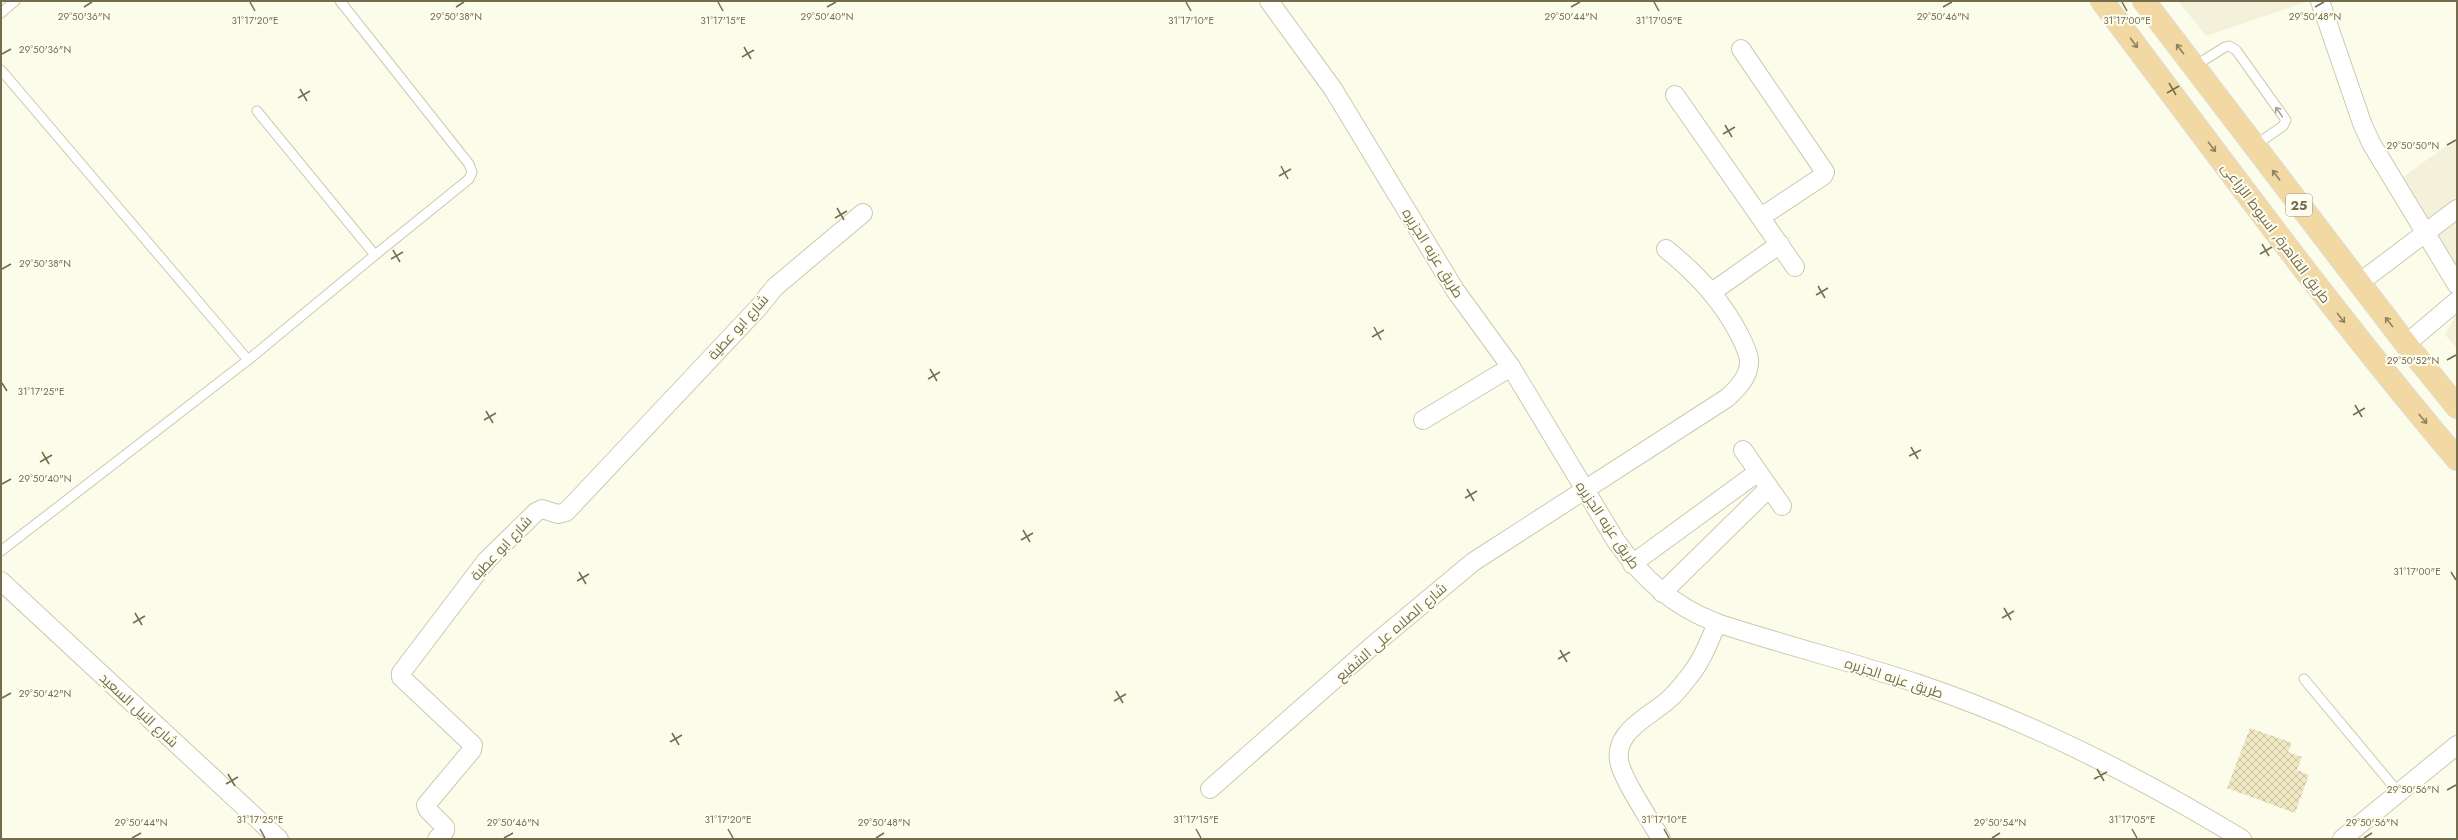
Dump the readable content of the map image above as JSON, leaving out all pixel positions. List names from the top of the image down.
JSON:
{
  "streets": {
    "highway": ["25", "طريق القاهرة, اسيوط الزراعى"],
    "street": [
      "طريق عزبه الجزيره",
      "شارع ابو عطية",
      "شارع الصلاه على الشفيع",
      "شارع النيل السعيد"
    ]
  },
  "crossings": [
    ["طريق عزبه الجزيره", "شارع الصلاه على الشفيع"]
  ],
  "coordinates": [
    "29°50'36\"N",
    "29°50'38\"N",
    "29°50'40\"N",
    "29°50'44\"N",
    "29°50'46\"N",
    "29°50'48\"N",
    "31°17'20\"E",
    "31°17'15\"E",
    "31°17'10\"E",
    "31°17'05\"E",
    "31°17'00\"E",
    "29°50'50\"N",
    "29°50'52\"N",
    "31°17'25\"E",
    "29°50'42\"N",
    "29°50'56\"N",
    "29°50'54\"N"
  ]
}
